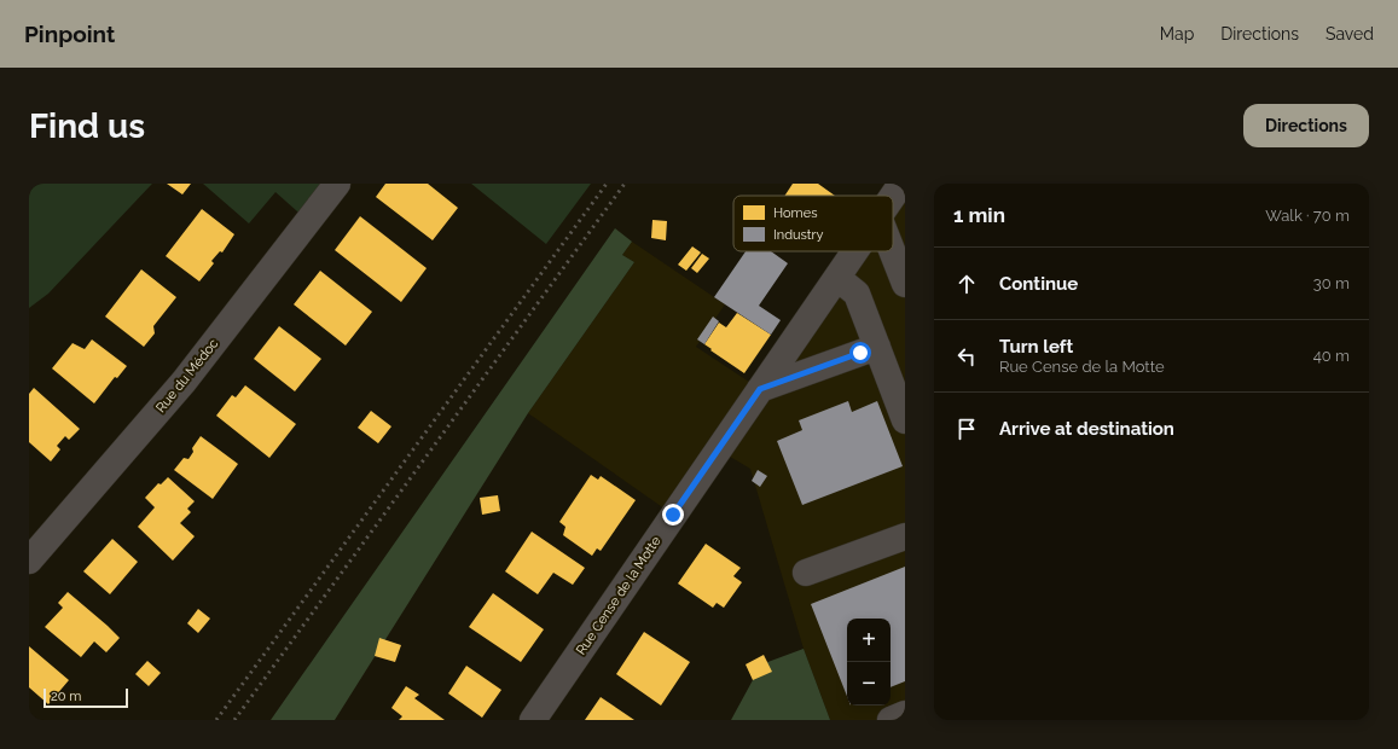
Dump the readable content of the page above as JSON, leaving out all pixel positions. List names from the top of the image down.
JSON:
{
  "streets": {
    "street": ["Rue du Médoc", "Rue Cense de la Motte"]
  },
  "legend": ["Homes", "Industry"],
  "scale_bar": "20 m",
  "page": {
    "header": "Pinpoint",
    "nav": ["Map", "Directions", "Saved"],
    "buttons": "Directions",
    "title": "Find us",
    "heading": ["1 min", "Walk · 70 m"],
    "list": [
      ["Continue", "30 m"],
      ["Turn left", "Rue Cense de la Motte", "40 m"],
      "Arrive at destination"
    ],
    "map_buttons": ["+", "−"],
    "scale": "20 m"
  }
}
